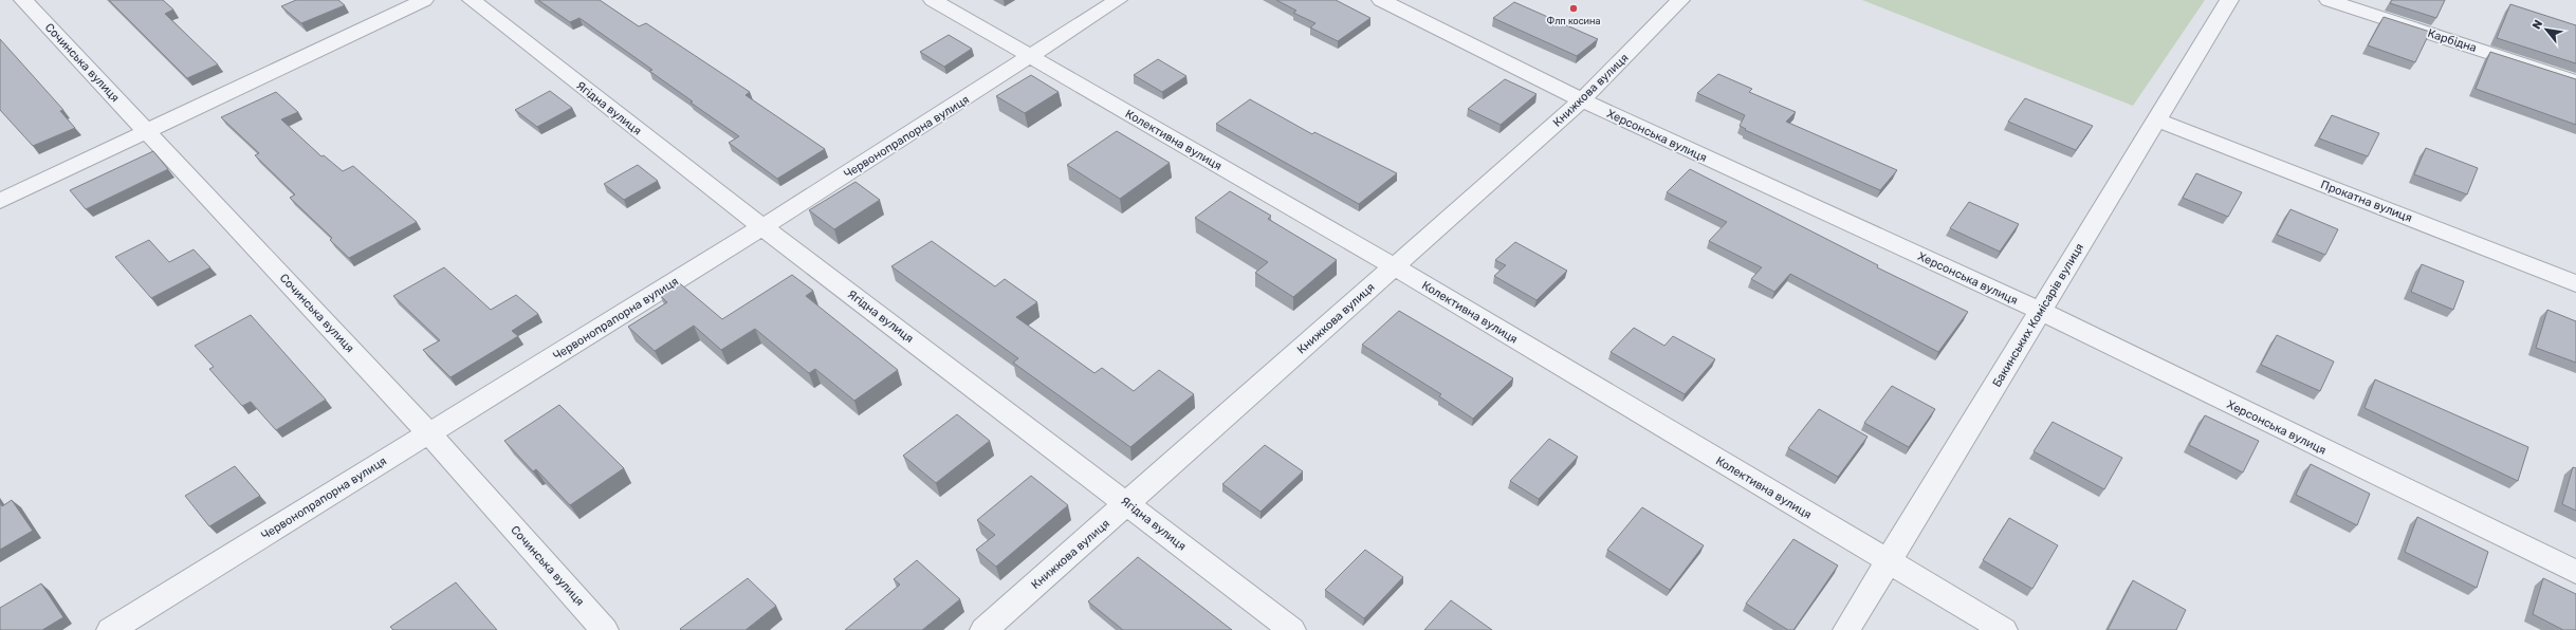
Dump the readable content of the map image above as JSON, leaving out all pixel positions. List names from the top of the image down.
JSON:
{
  "streets": {
    "street": [
      "Карбідна",
      "Сочинська вулиця",
      "Книжкова вулиця",
      "Ягідна вулиця",
      "Херсонська вулиця",
      "Червонопрапорна вулиця",
      "Колективна вулиця",
      "Прокатна вулиця",
      "Бакинських Комісарів вулиця"
    ]
  },
  "crossings": [
    ["Сочинська вулиця", "Червонопрапорна вулиця"],
    ["Книжкова вулиця", "Ягідна вулиця"],
    ["Книжкова вулиця", "Херсонська вулиця"],
    ["Книжкова вулиця", "Колективна вулиця"],
    ["Ягідна вулиця", "Червонопрапорна вулиця"],
    ["Херсонська вулиця", "Бакинських Комісарів вулиця"],
    ["Червонопрапорна вулиця", "Колективна вулиця"],
    ["Колективна вулиця", "Бакинських Комісарів вулиця"],
    ["Прокатна вулиця", "Бакинських Комісарів вулиця"]
  ],
  "places": ["Флп косина"],
  "north": "top left"
}
